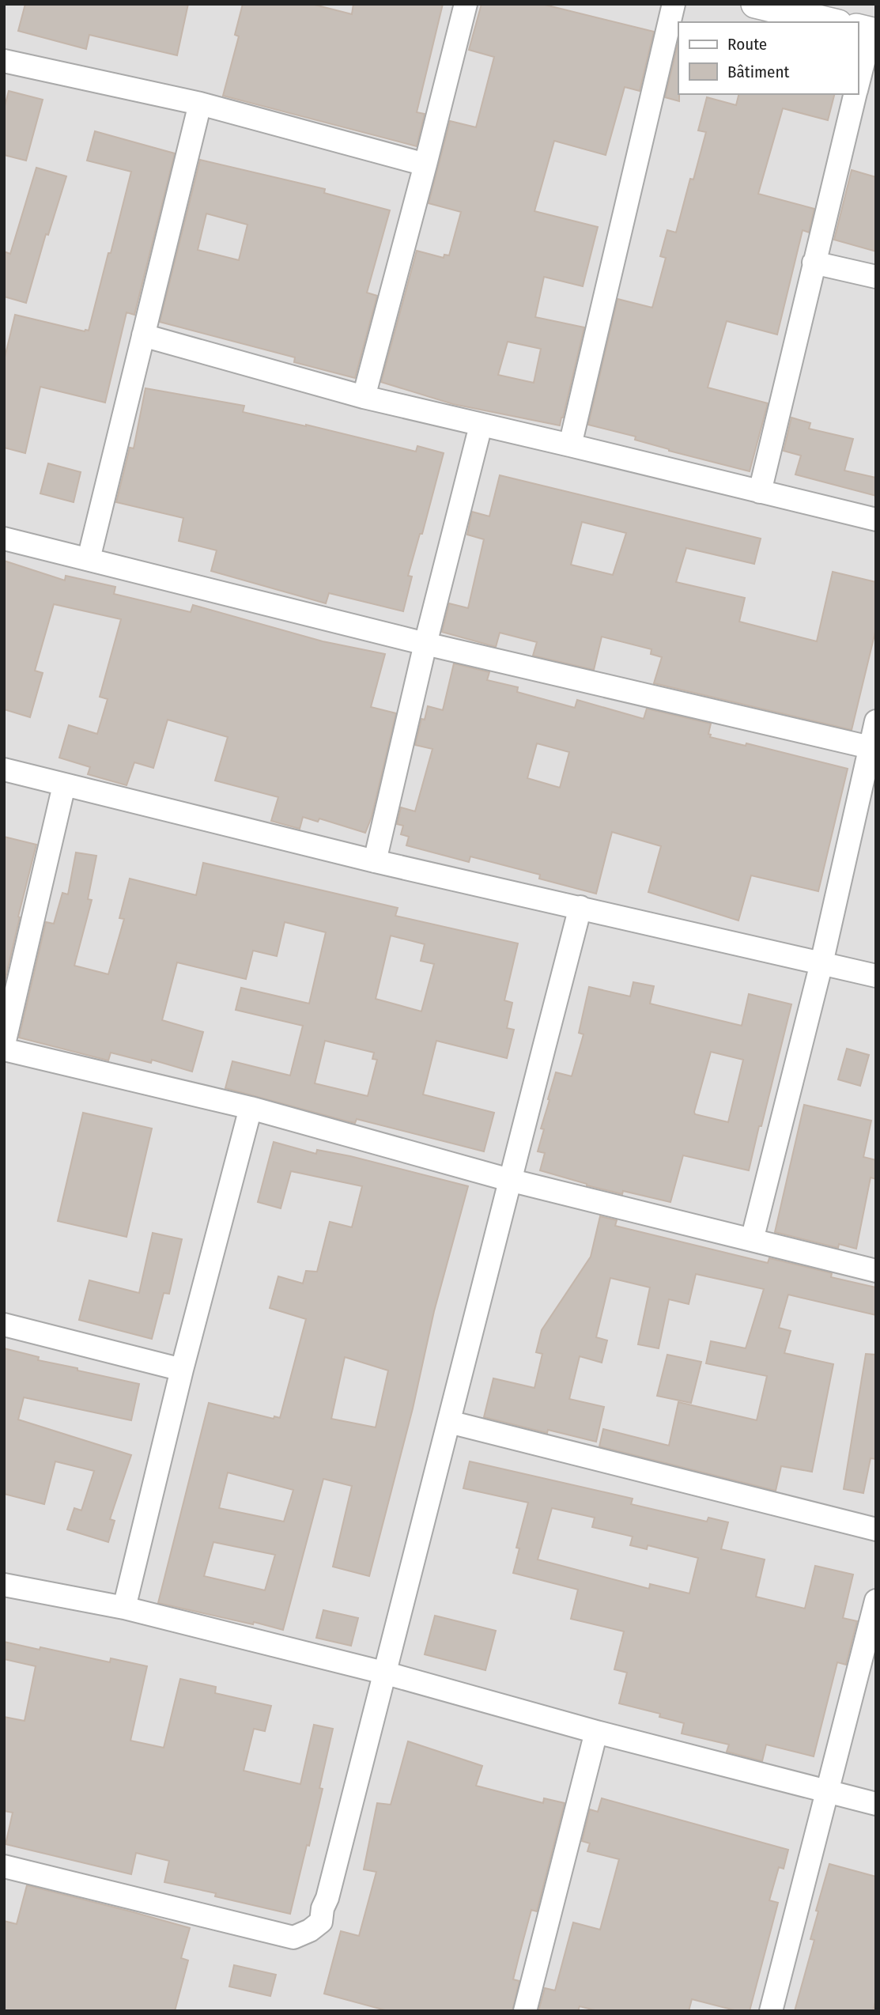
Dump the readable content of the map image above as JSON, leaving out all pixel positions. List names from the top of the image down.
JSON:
{
  "legend": ["Route", "Bâtiment"]
}
